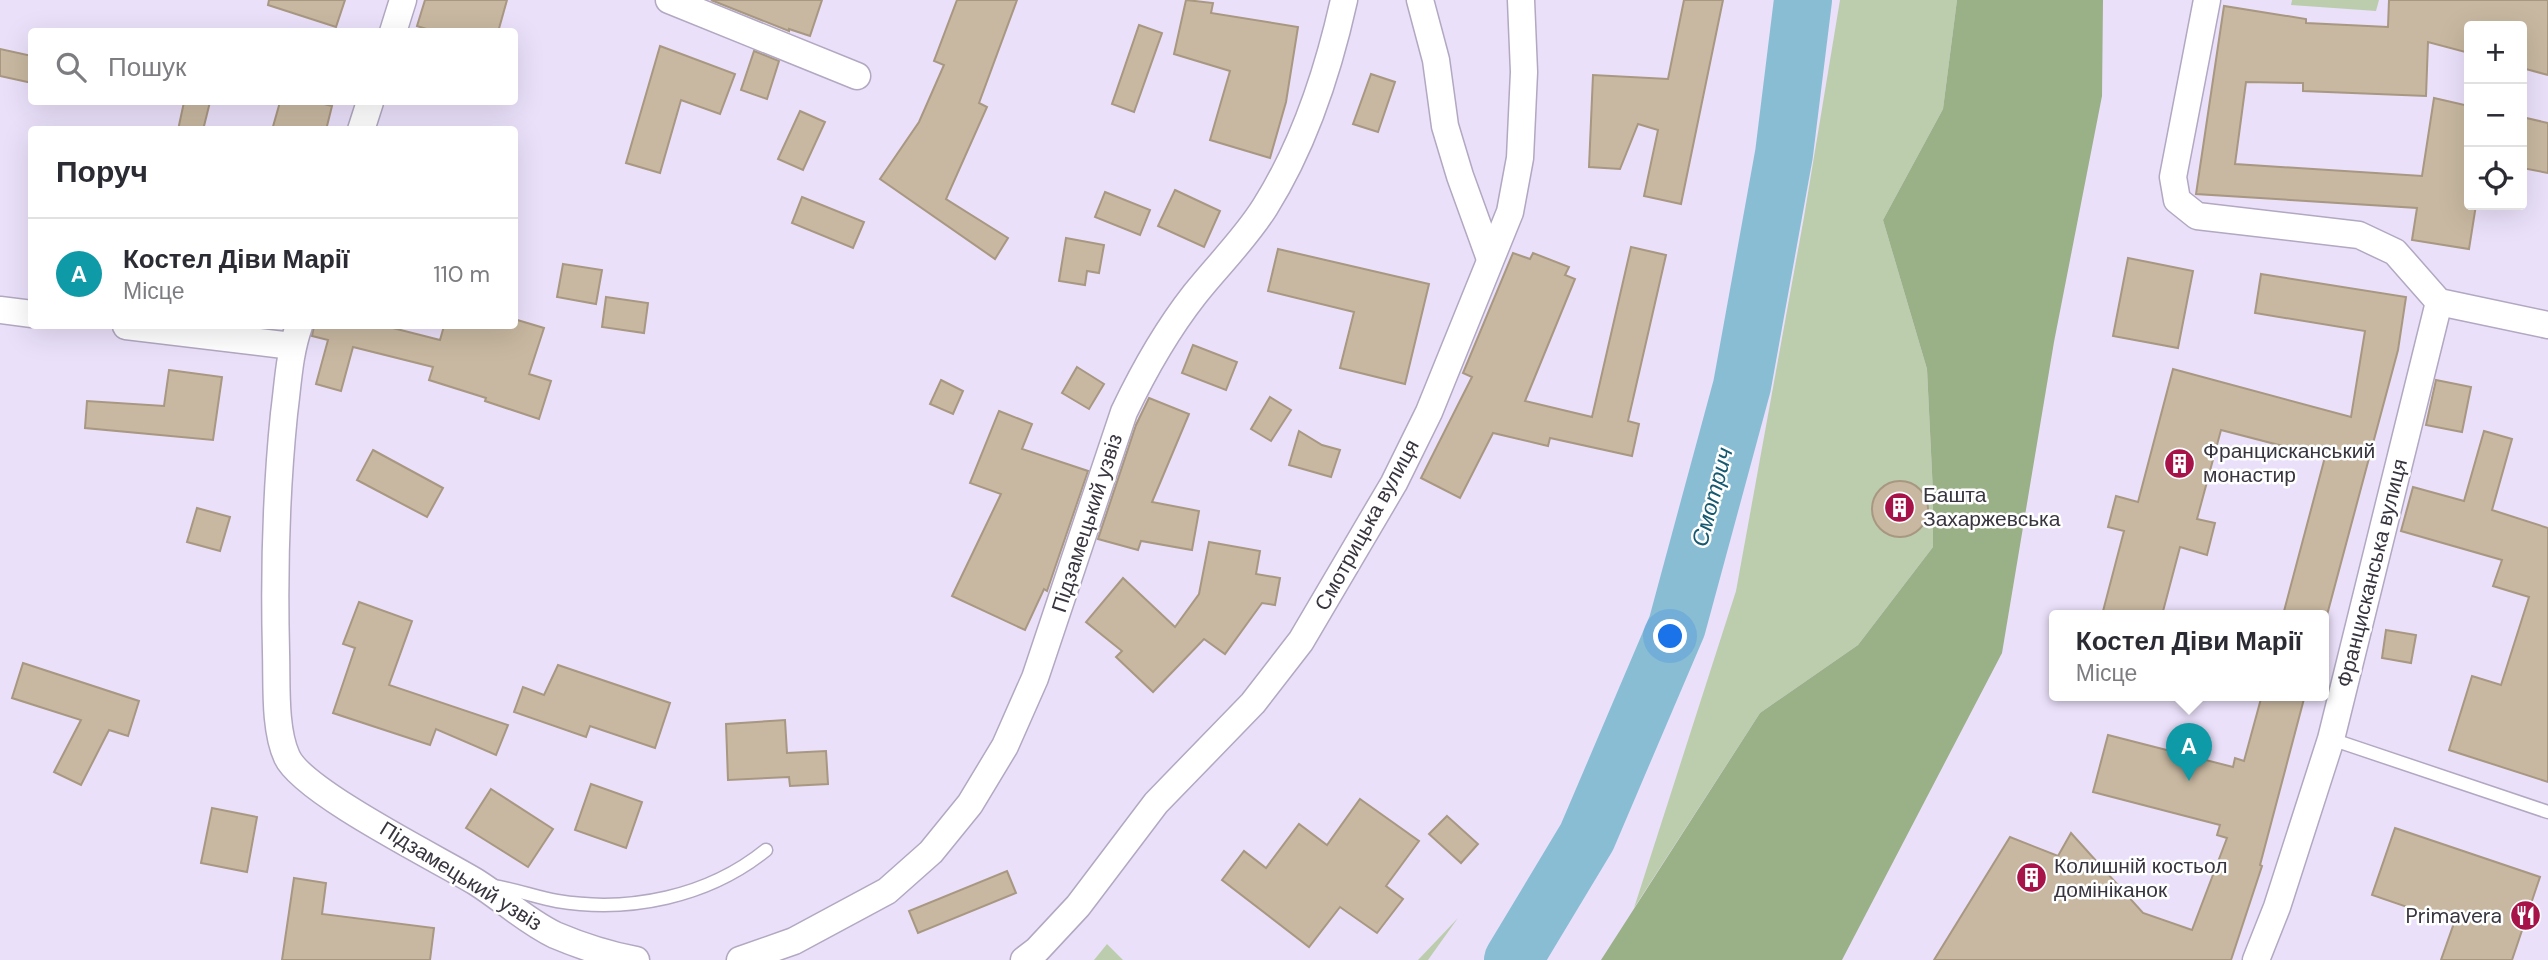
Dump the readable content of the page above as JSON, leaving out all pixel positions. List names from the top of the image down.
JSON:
{
  "streets": {
    "street": ["Підзамецький узвіз", "Смотрицька вулиця", "Францисканська вулиця"]
  },
  "water": ["Смотрич"],
  "places": {
    "building": ["Францисканський монастир", "Башта Захаржевська", "Колишній костьол домініканок"],
    "restaurant": ["Primavera"]
  },
  "page": {
    "map_buttons": ["+", "−"],
    "search": "Пошук",
    "heading": "Поруч",
    "list": [
      {
        "mark": "A",
        "name": "Костел Діви Марії",
        "note": "Місце",
        "value": "110 m"
      }
    ],
    "popup": ["Костел Діви Марії", "Місце"],
    "pins": "A"
  }
}
